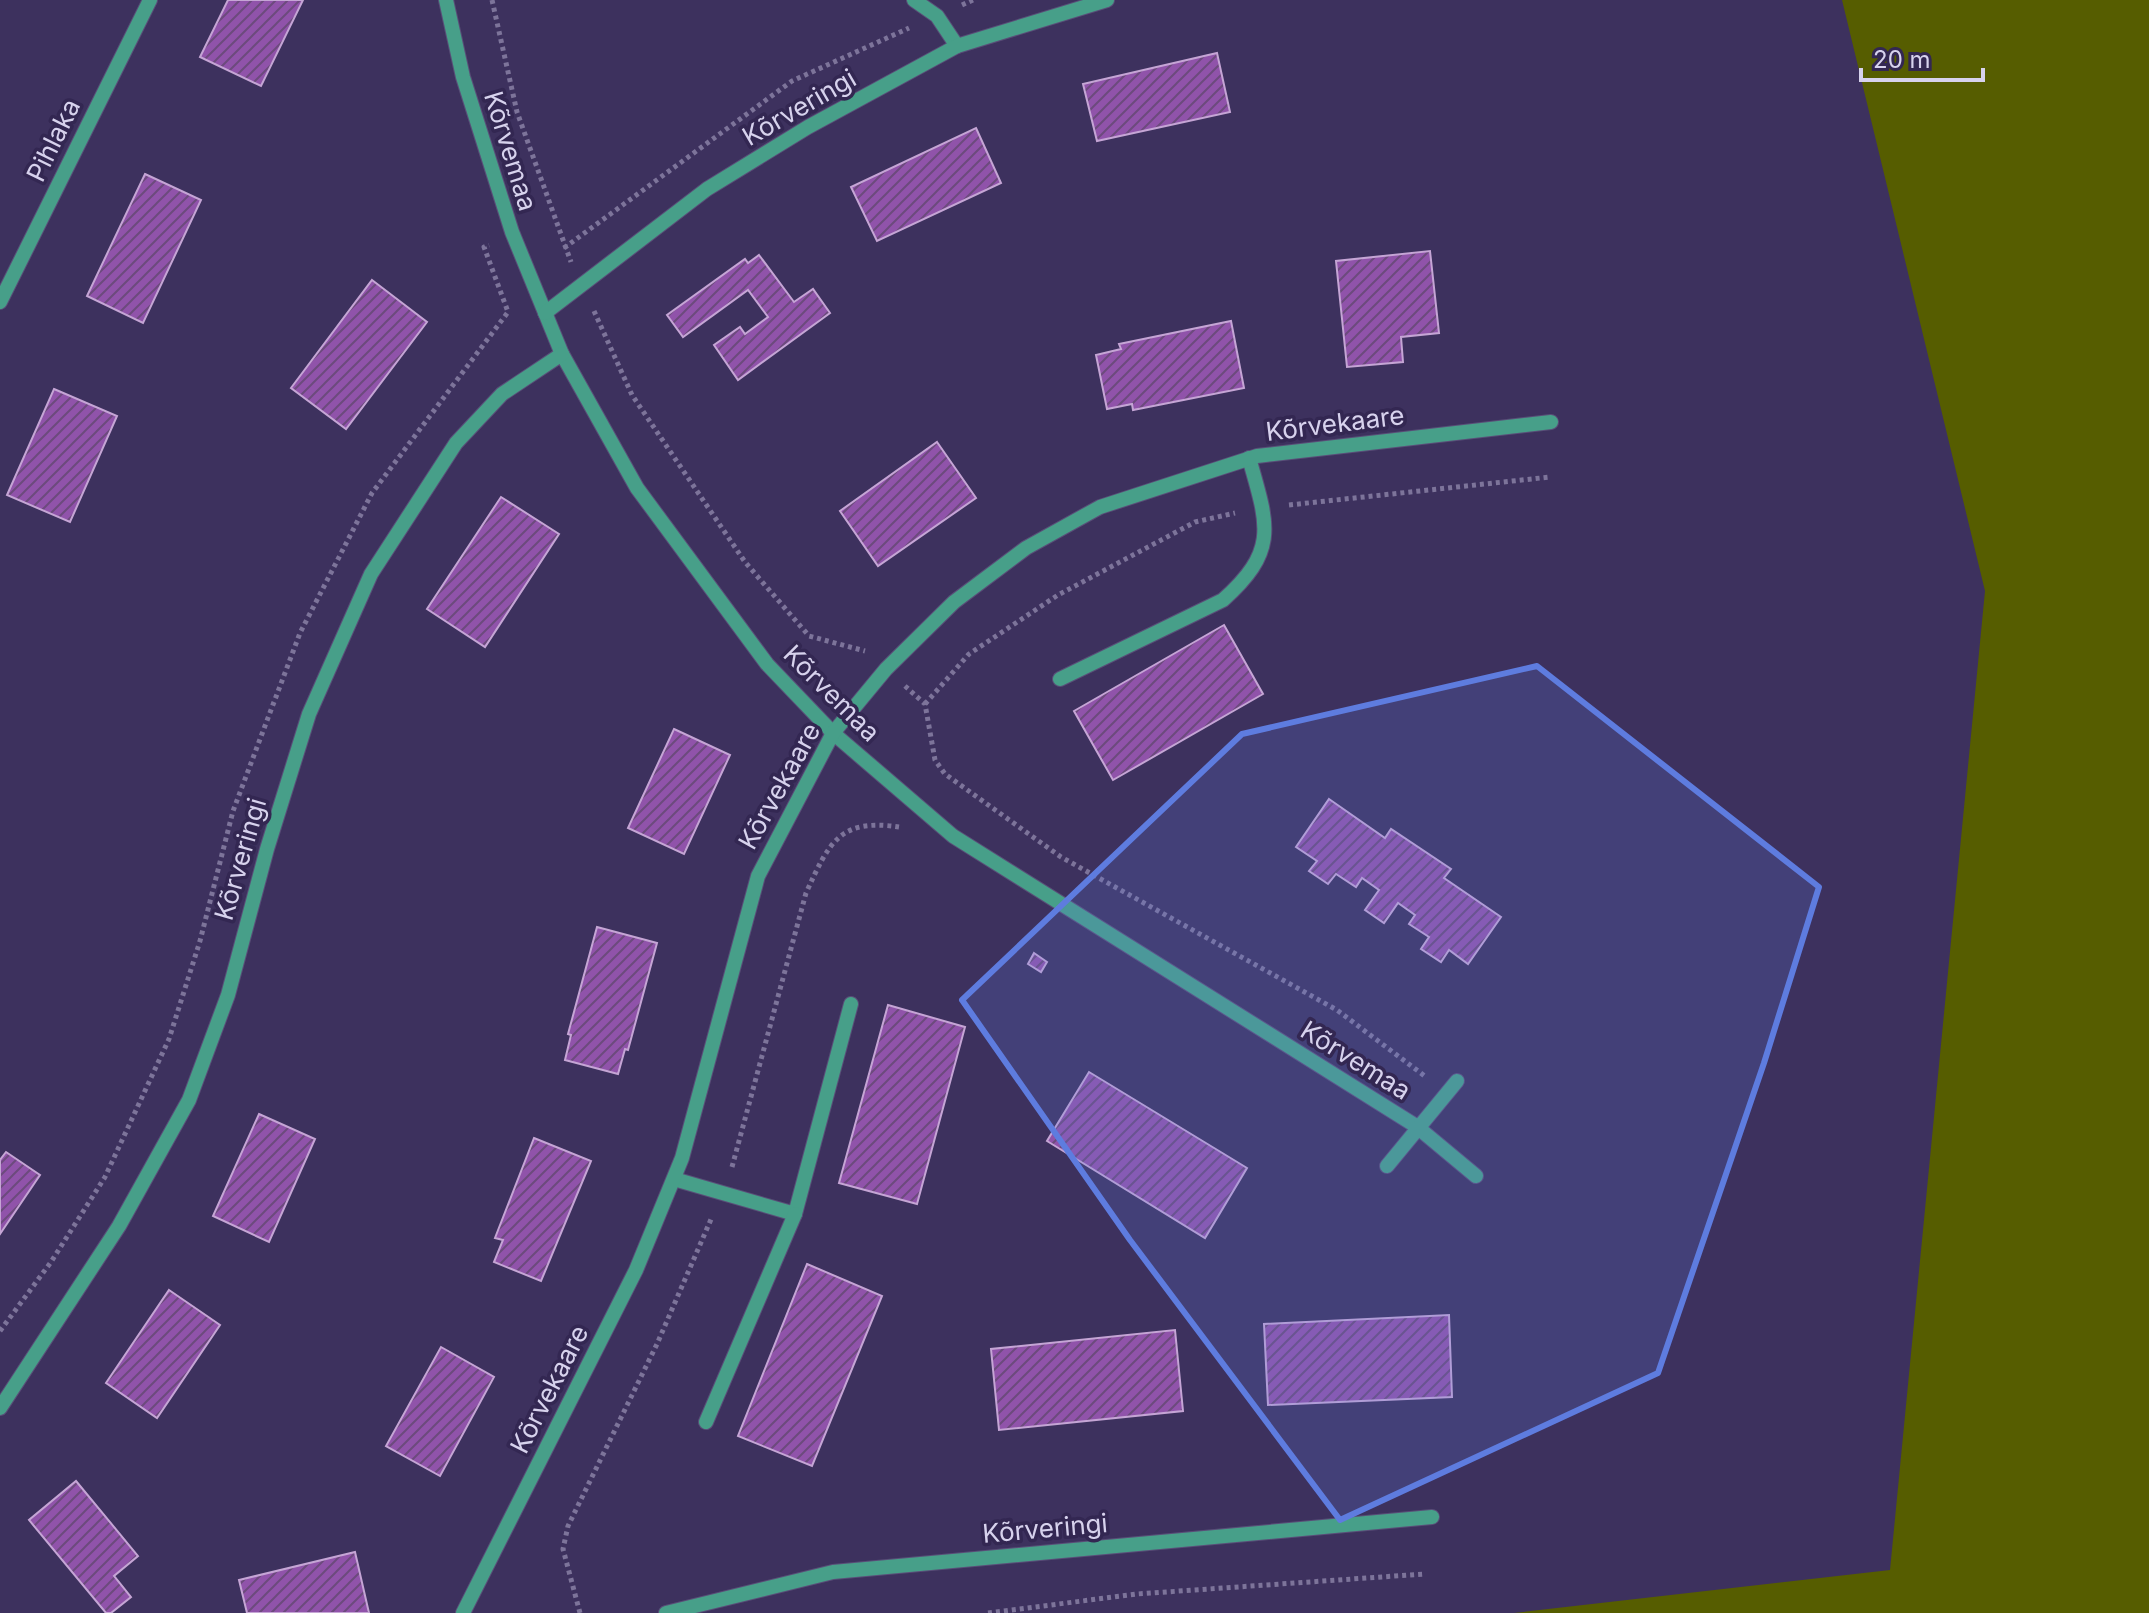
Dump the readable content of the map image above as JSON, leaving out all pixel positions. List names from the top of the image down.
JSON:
{
  "streets": {
    "street": [
      "Kõrveringi",
      "Pihlaka",
      "Kõrvemaa",
      "Kõrvekaare"
    ]
  },
  "crossings": [
    ["Kõrveringi", "Kõrvemaa"],
    ["Kõrvemaa", "Kõrvekaare"]
  ],
  "scale_bar": "20 m"
}
